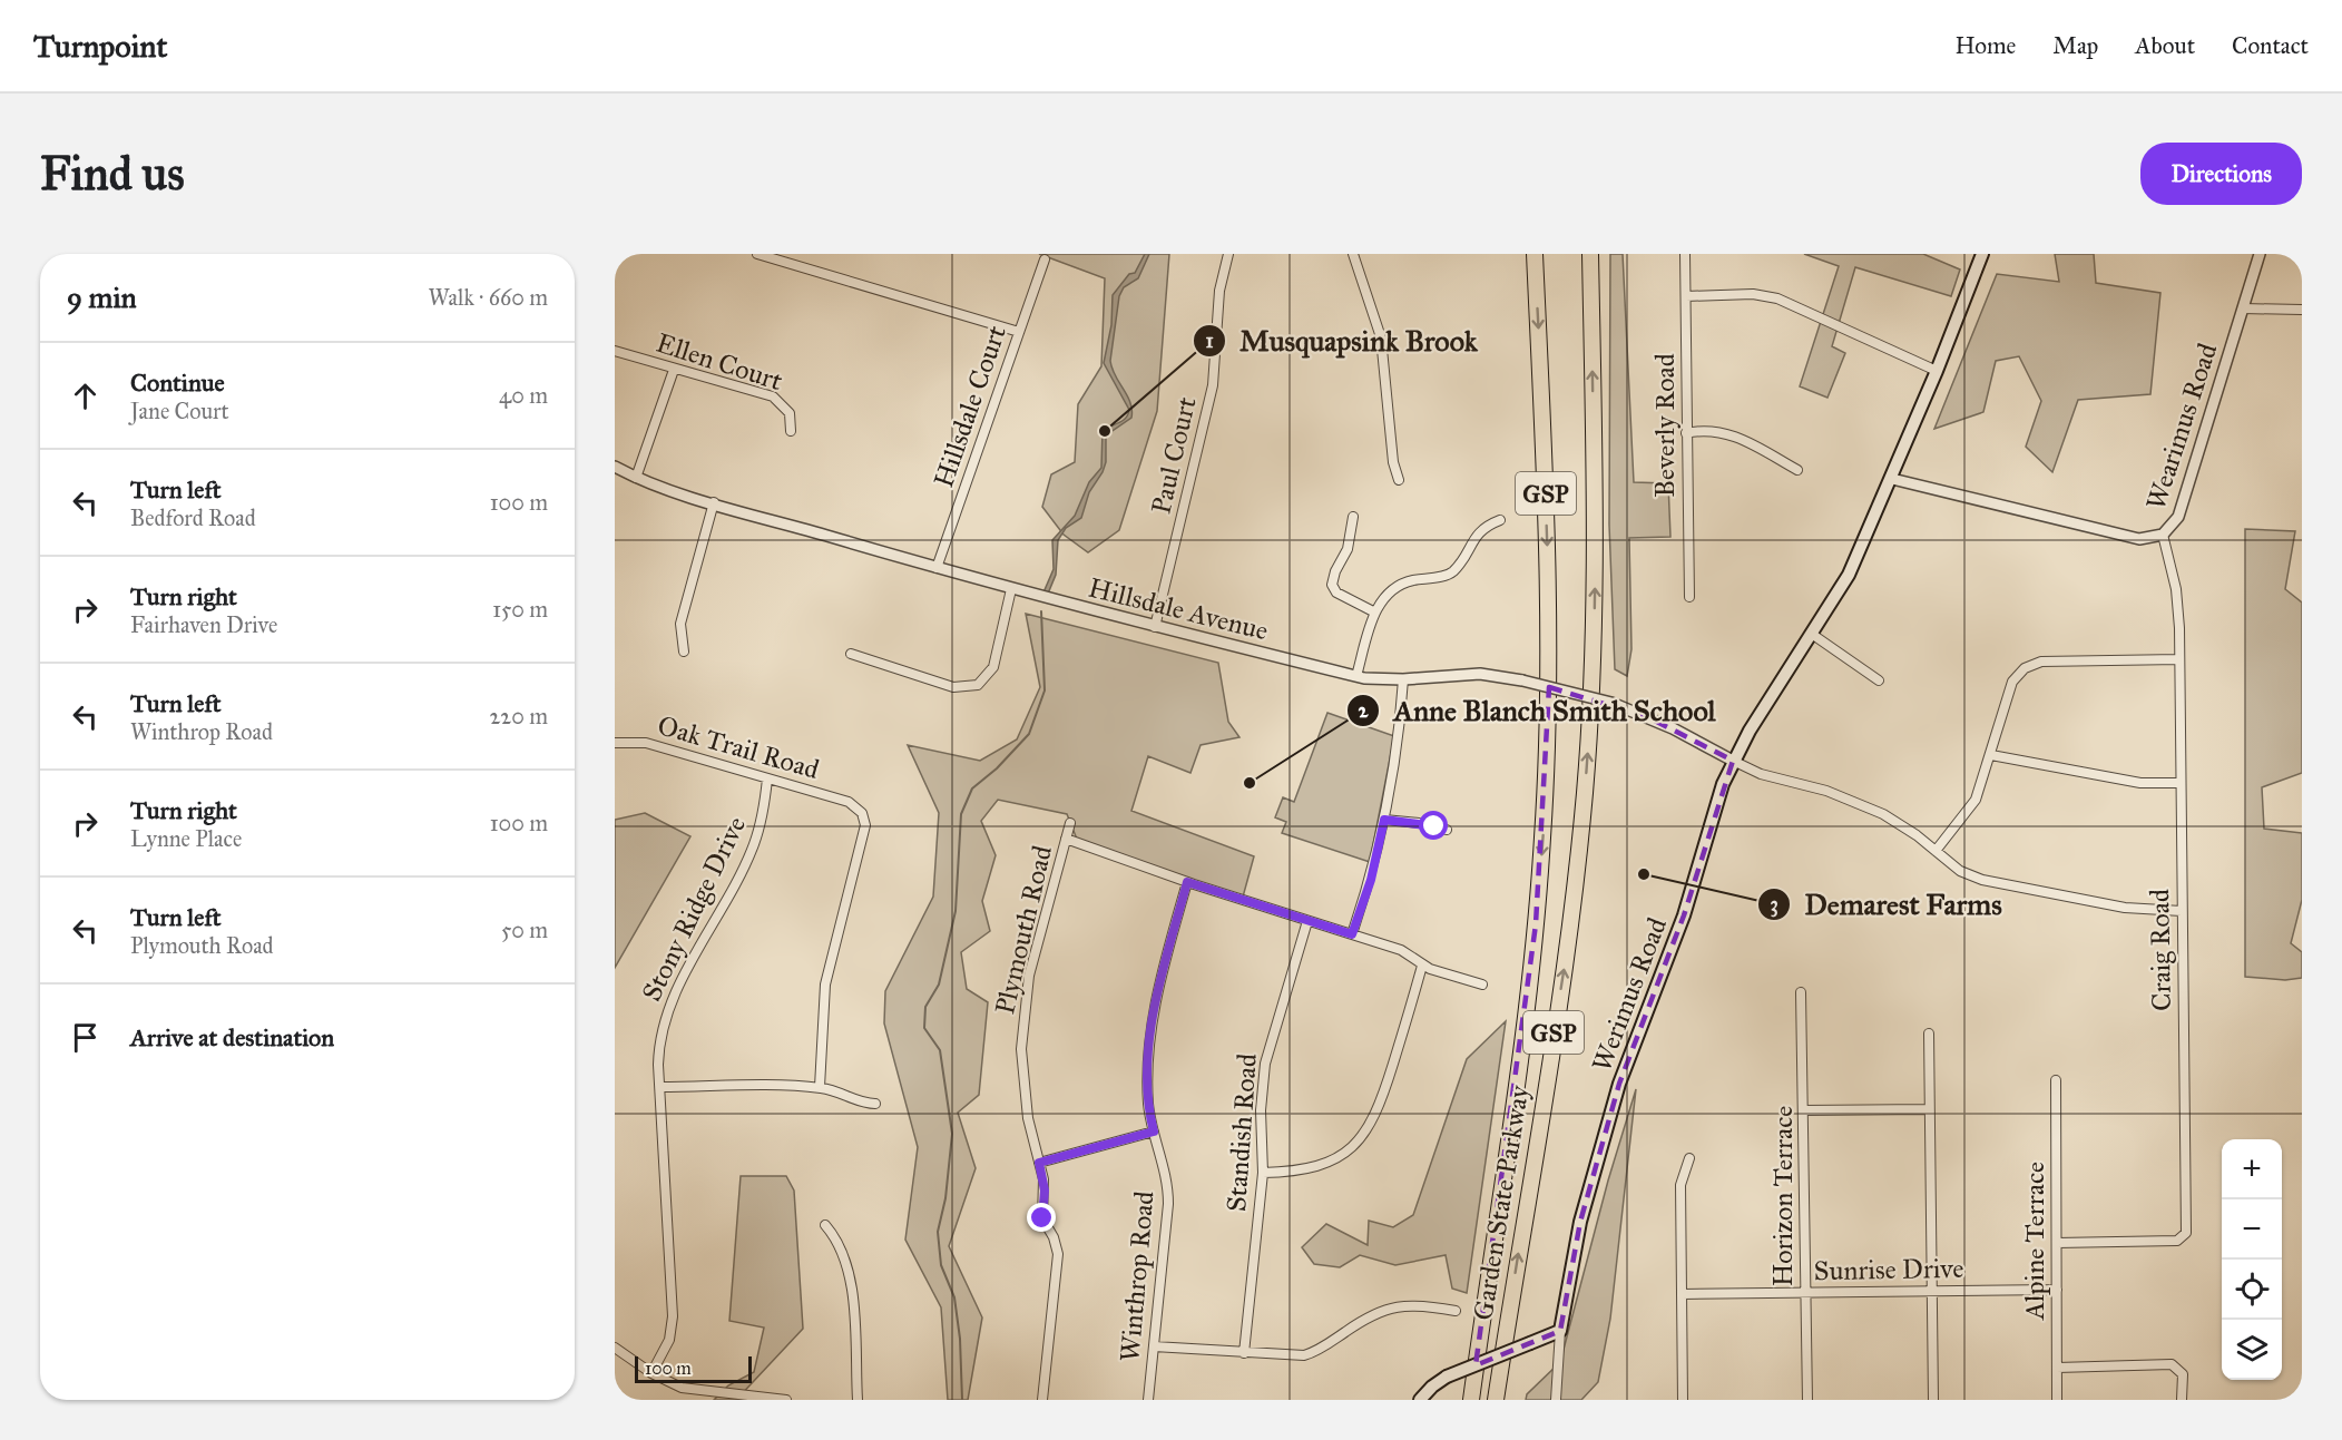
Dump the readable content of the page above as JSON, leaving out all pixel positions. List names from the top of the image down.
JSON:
{
  "streets": {
    "highway": ["GSP", "Garden State Parkway"],
    "main road": ["Werimus Road"],
    "street": [
      "Ellen Court",
      "Hillsdale Court",
      "Beverly Road",
      "Wearimus Road",
      "Paul Court",
      "Hillsdale Avenue",
      "Oak Trail Road",
      "Stony Ridge Drive",
      "Plymouth Road",
      "Craig Road",
      "Standish Road",
      "Horizon Terrace",
      "Alpine Terrace",
      "Sunrise Drive",
      "Winthrop Road"
    ]
  },
  "crossings": [
    ["Hillsdale Court", "Hillsdale Avenue"],
    ["Wearimus Road", "Craig Road"],
    ["Wearimus Road", "Werimus Road"],
    ["Paul Court", "Hillsdale Avenue"],
    ["Hillsdale Avenue", "Werimus Road"],
    ["Oak Trail Road", "Stony Ridge Drive"],
    ["Craig Road", "Alpine Terrace"],
    ["Horizon Terrace", "Sunrise Drive"],
    ["Alpine Terrace", "Sunrise Drive"]
  ],
  "places": ["Musquapsink Brook", "Anne Blanch Smith School", "Demarest Farms"],
  "scale_bar": "100 m",
  "page": {
    "header": "Turnpoint",
    "nav": [
      "Home",
      "Map",
      "About",
      "Contact"
    ],
    "buttons": "Directions",
    "title": "Find us",
    "heading": ["9 min", "Walk · 660 m"],
    "list": [
      ["Continue", "Jane Court", "40 m"],
      ["Turn left", "Bedford Road", "100 m"],
      ["Turn right", "Fairhaven Drive", "150 m"],
      ["Turn left", "Winthrop Road", "220 m"],
      ["Turn right", "Lynne Place", "100 m"],
      ["Turn left", "Plymouth Road", "50 m"],
      "Arrive at destination"
    ],
    "map_buttons": ["+", "−"],
    "scale": "100 m"
  }
}
